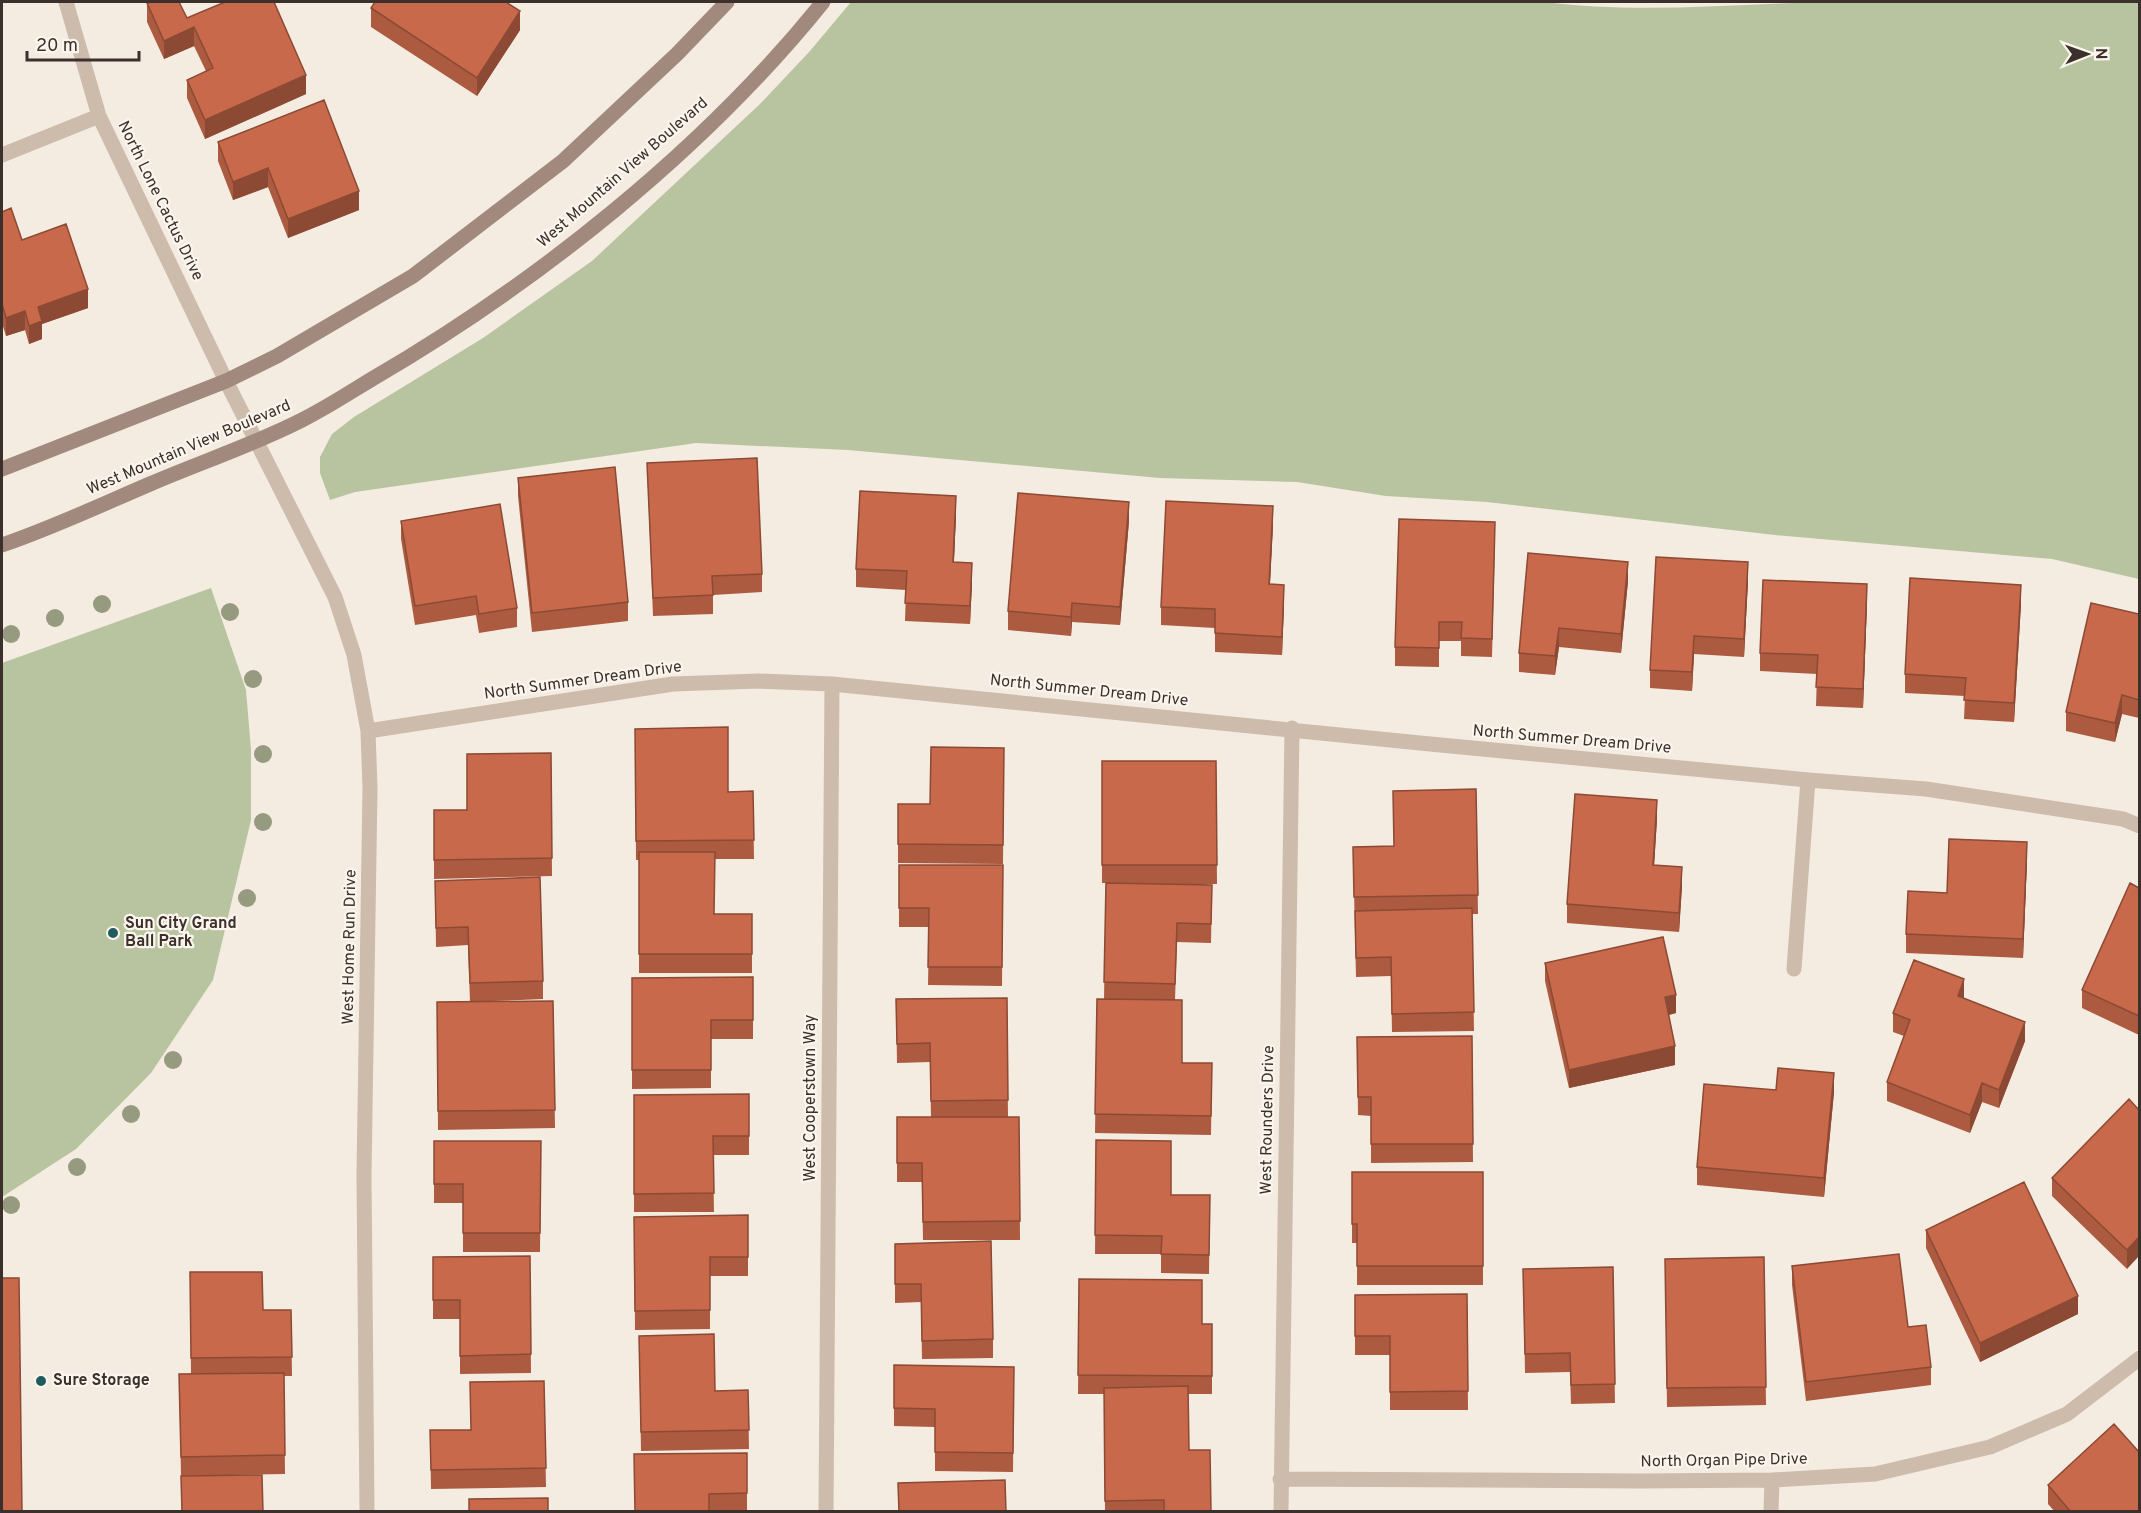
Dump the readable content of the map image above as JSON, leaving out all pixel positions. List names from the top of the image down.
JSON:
{
  "streets": {
    "street": [
      "West Mountain View Boulevard",
      "North Lone Cactus Drive",
      "North Summer Dream Drive",
      "West Home Run Drive",
      "West Cooperstown Way",
      "West Rounders Drive",
      "North Organ Pipe Drive"
    ]
  },
  "crossings": [
    ["West Mountain View Boulevard", "West Home Run Drive"],
    ["North Lone Cactus Drive", "West Home Run Drive"],
    ["North Summer Dream Drive", "West Home Run Drive"],
    ["North Summer Dream Drive", "West Cooperstown Way"],
    ["North Summer Dream Drive", "West Rounders Drive"],
    ["West Rounders Drive", "North Organ Pipe Drive"]
  ],
  "places": ["Sun City Grand Ball Park", "Sure Storage"],
  "scale_bar": "20 m",
  "north": "right"
}
